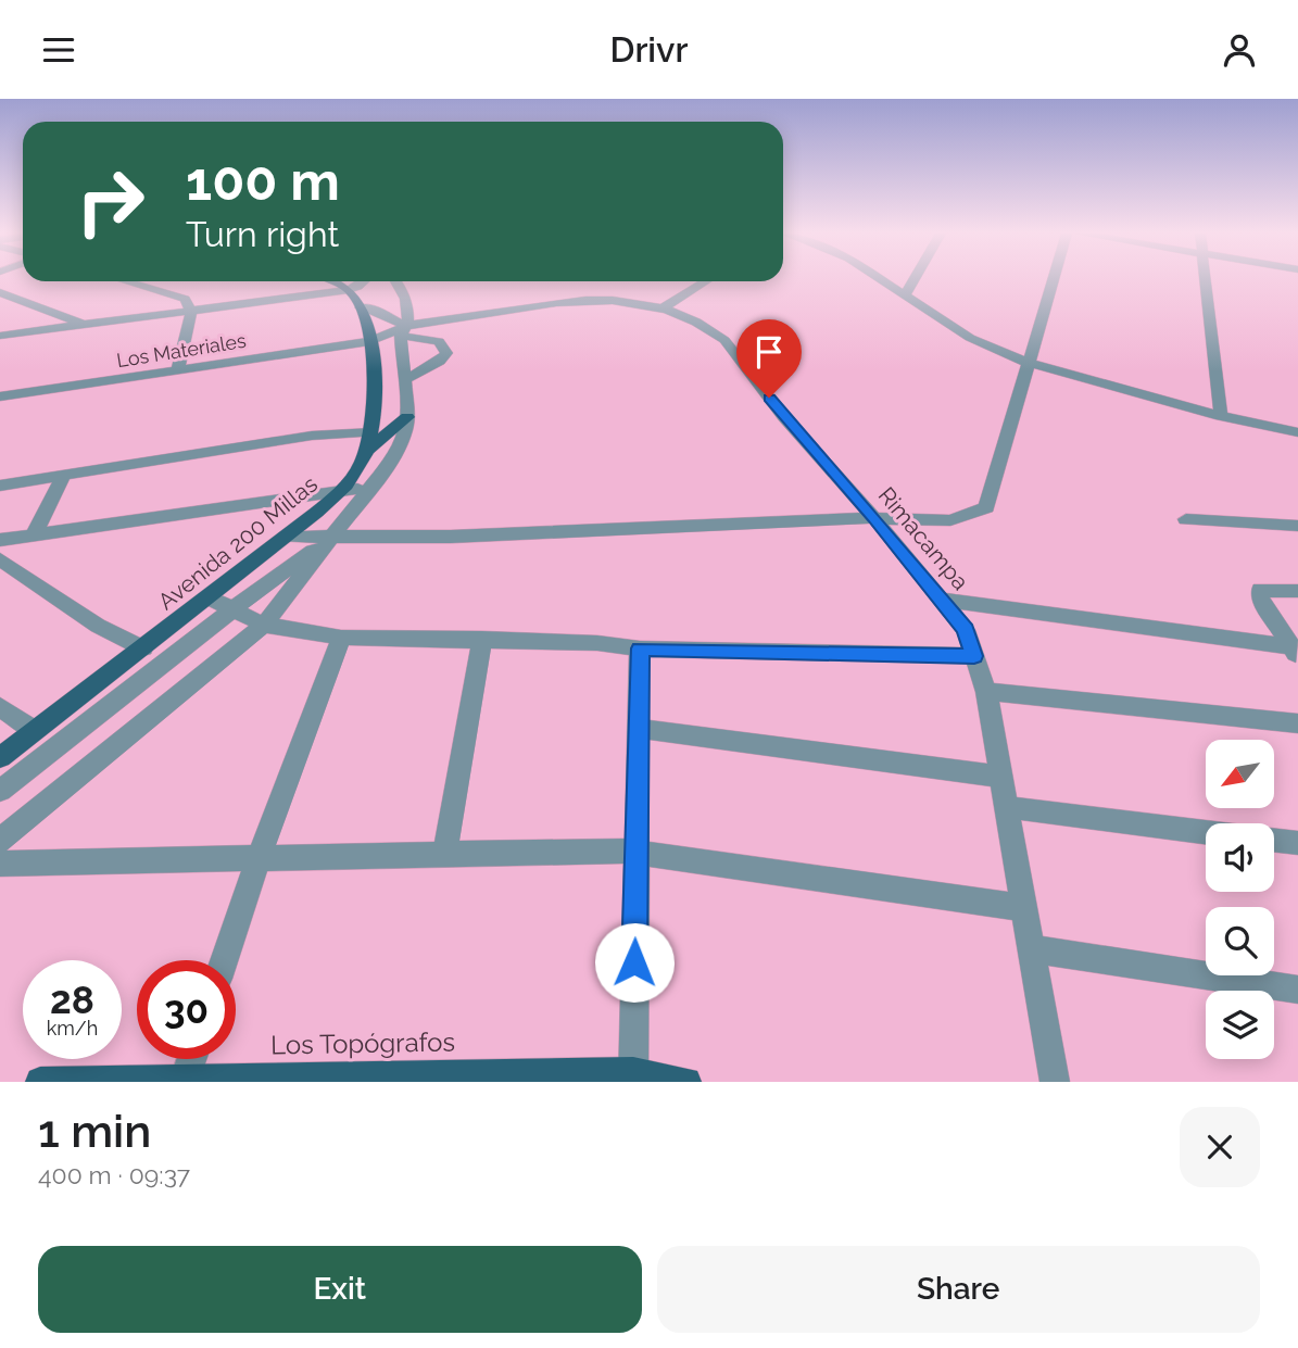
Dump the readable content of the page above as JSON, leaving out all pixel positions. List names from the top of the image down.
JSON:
{
  "streets": {
    "main road": ["Avenida 200 Millas", "Los Topógrafos"],
    "street": ["Los Materiales", "Rimacampa"]
  },
  "crossings": [
    ["Los Materiales", "Rimacampa"]
  ],
  "north": "bottom left",
  "page": {
    "header": "Drivr",
    "turn": ["100 m", "Turn right"],
    "speed": "28 km/h",
    "limit": "30",
    "heading": ["1 min", "400 m · 09:37"],
    "buttons": ["Exit", "Share"]
  }
}
